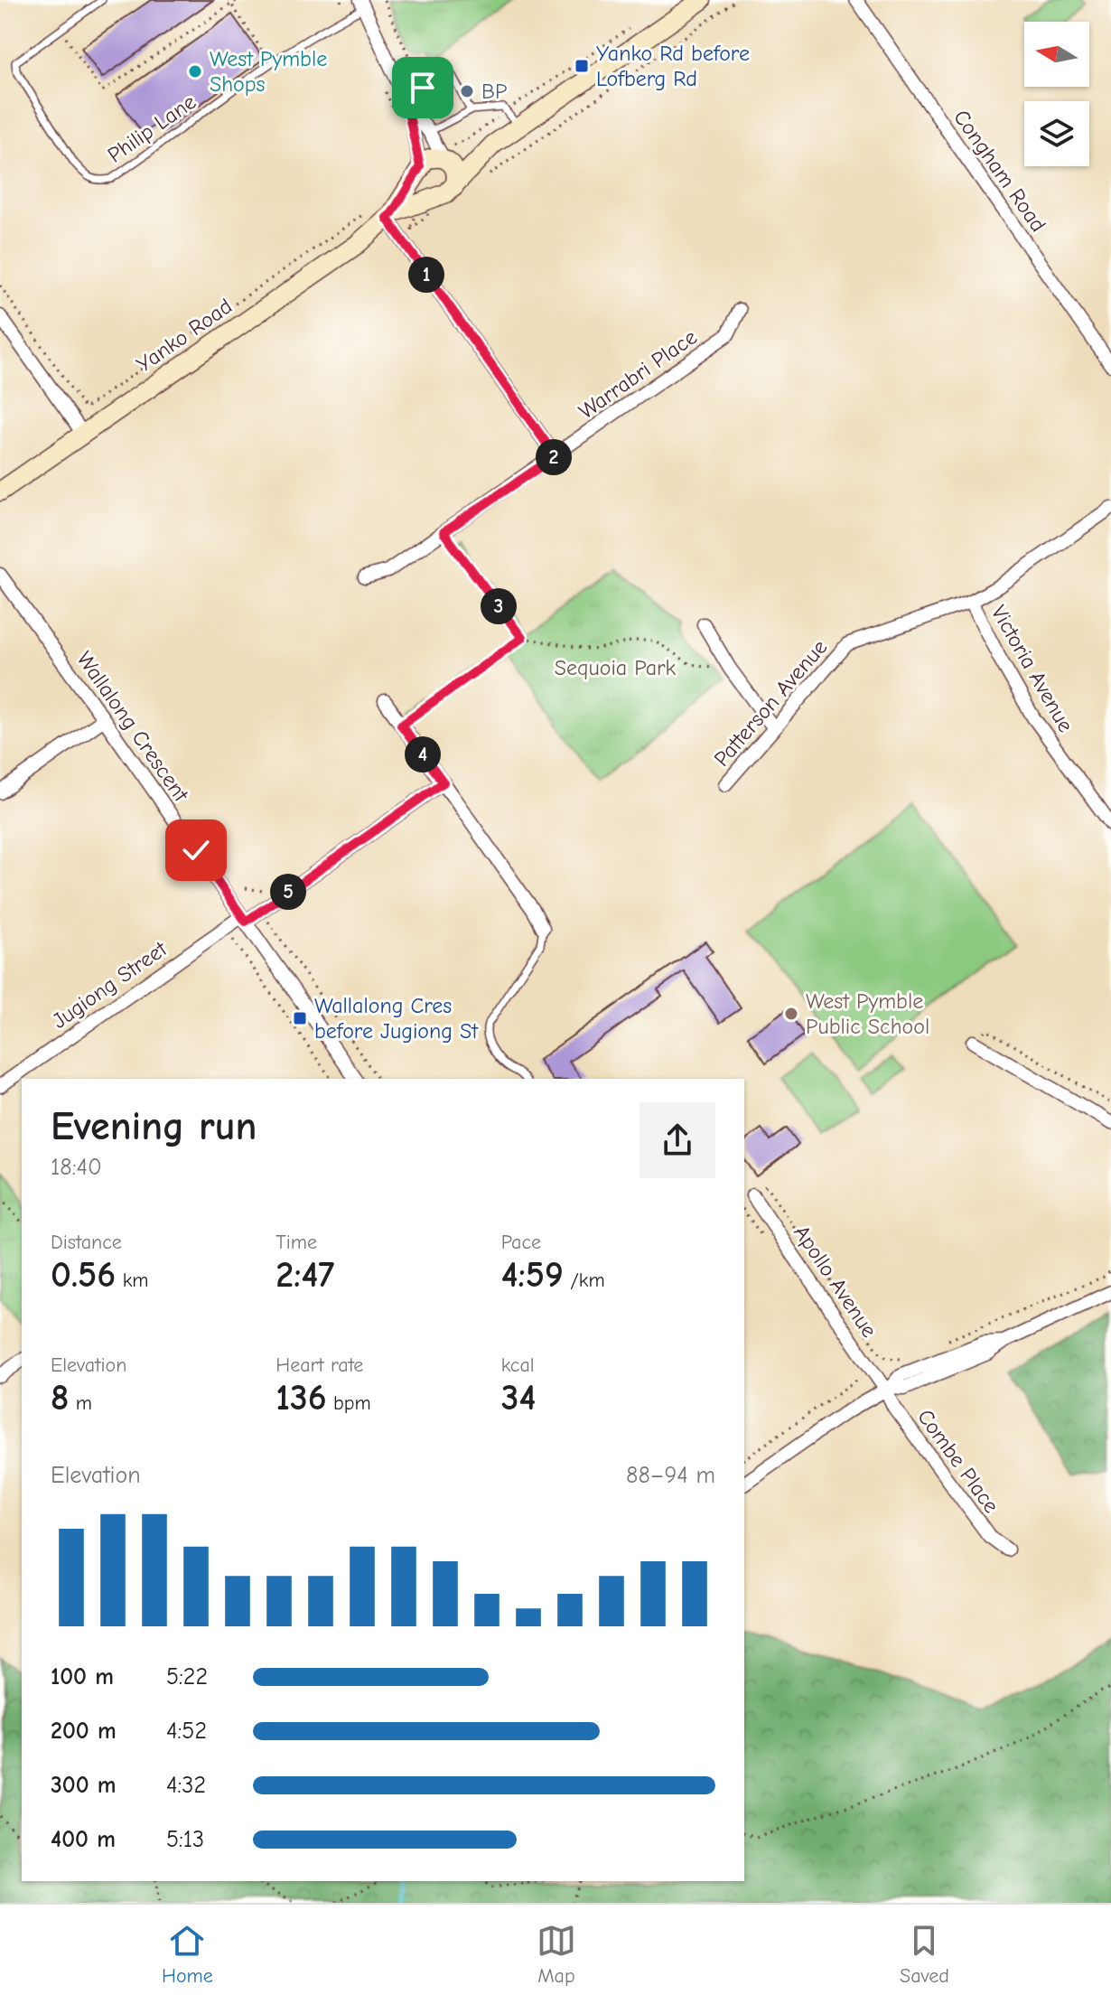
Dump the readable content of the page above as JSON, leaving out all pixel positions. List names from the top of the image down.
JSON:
{
  "streets": {
    "main road": ["Yanko Road"],
    "street": [
      "Congham Road",
      "Warrabri Place",
      "Victoria Avenue",
      "Patterson Avenue",
      "Wallalong Crescent",
      "Jugiong Street",
      "Apollo Avenue",
      "Combe Place"
    ],
    "lane": ["Philip Lane"]
  },
  "crossings": [
    ["Victoria Avenue", "Patterson Avenue"],
    ["Wallalong Crescent", "Jugiong Street"],
    ["Apollo Avenue", "Combe Place"]
  ],
  "parks": ["Sequoia Park"],
  "places": {
    "transit": ["Yanko Rd before Lofberg Rd", "Wallalong Cres before Jugiong St"],
    "other": ["West Pymble Shops", "BP", "West Pymble Public School"]
  },
  "north": "left",
  "page": {
    "pins": [
      "1",
      "2",
      "3",
      "4",
      "5"
    ],
    "heading": ["Evening run", "18:40"],
    "stats": [
      ["Distance", "0.56 km"],
      ["Time", "2:47"],
      ["Pace", "4:59 /km"],
      ["Elevation", "8 m"],
      ["Heart rate", "136 bpm"],
      ["kcal", "34"]
    ],
    "chart": ["Elevation", "88–94 m"],
    "list": [
      {
        "name": "100 m",
        "note": "5:22"
      },
      {
        "name": "200 m",
        "note": "4:52"
      },
      {
        "name": "300 m",
        "note": "4:32"
      },
      {
        "name": "400 m",
        "note": "5:13"
      }
    ],
    "tabs": ["Home", "Map", "Saved"]
  }
}
